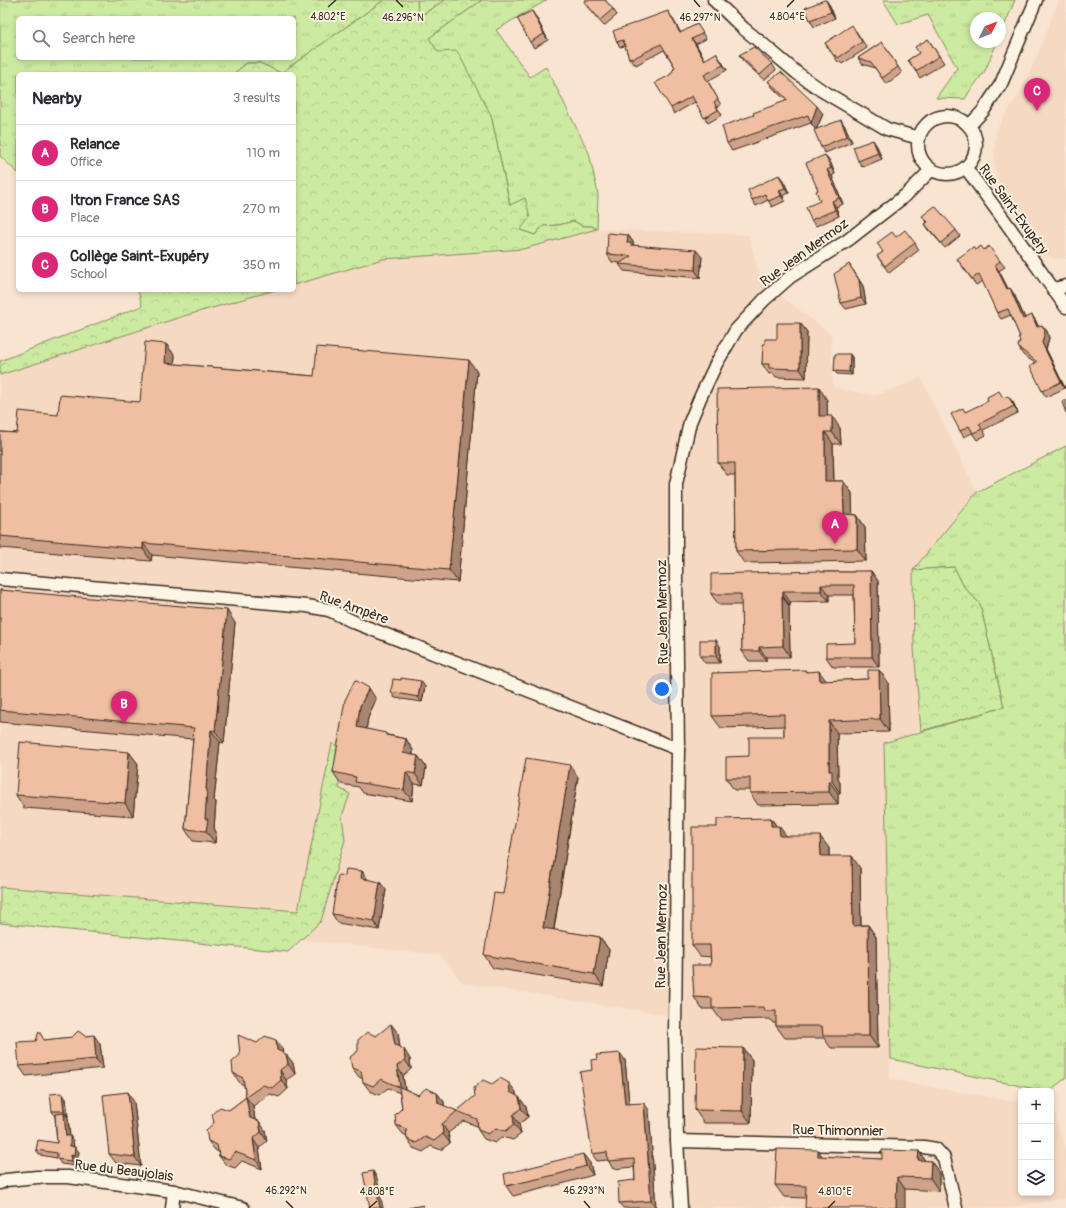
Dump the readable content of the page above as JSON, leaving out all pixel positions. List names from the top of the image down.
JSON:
{
  "streets": {
    "street": [
      "Rue Saint-Exupéry",
      "Rue Jean Mermoz",
      "Rue Ampère",
      "Rue Thimonnier",
      "Rue du Beaujolais"
    ]
  },
  "crossings": [
    ["Rue Saint-Exupéry", "Rue Jean Mermoz"],
    ["Rue Jean Mermoz", "Rue Ampère"],
    ["Rue Jean Mermoz", "Rue Thimonnier"]
  ],
  "north": "top right",
  "page": {
    "search": "Search here",
    "heading": ["Nearby", "3 results"],
    "pins": ["C", "A", "B"],
    "list": [
      {
        "mark": "A",
        "name": "Relance",
        "note": "Office",
        "value": "110 m"
      },
      {
        "mark": "B",
        "name": "Itron France SAS",
        "note": "Place",
        "value": "270 m"
      },
      {
        "mark": "C",
        "name": "Collège Saint-Exupéry",
        "note": "School",
        "value": "350 m"
      }
    ],
    "map_buttons": ["+", "−"]
  },
  "coordinates": [
    "4.802°E",
    "4.804°E",
    "46.296°N",
    "46.297°N",
    "46.292°N",
    "46.293°N",
    "4.808°E",
    "4.810°E"
  ]
}
